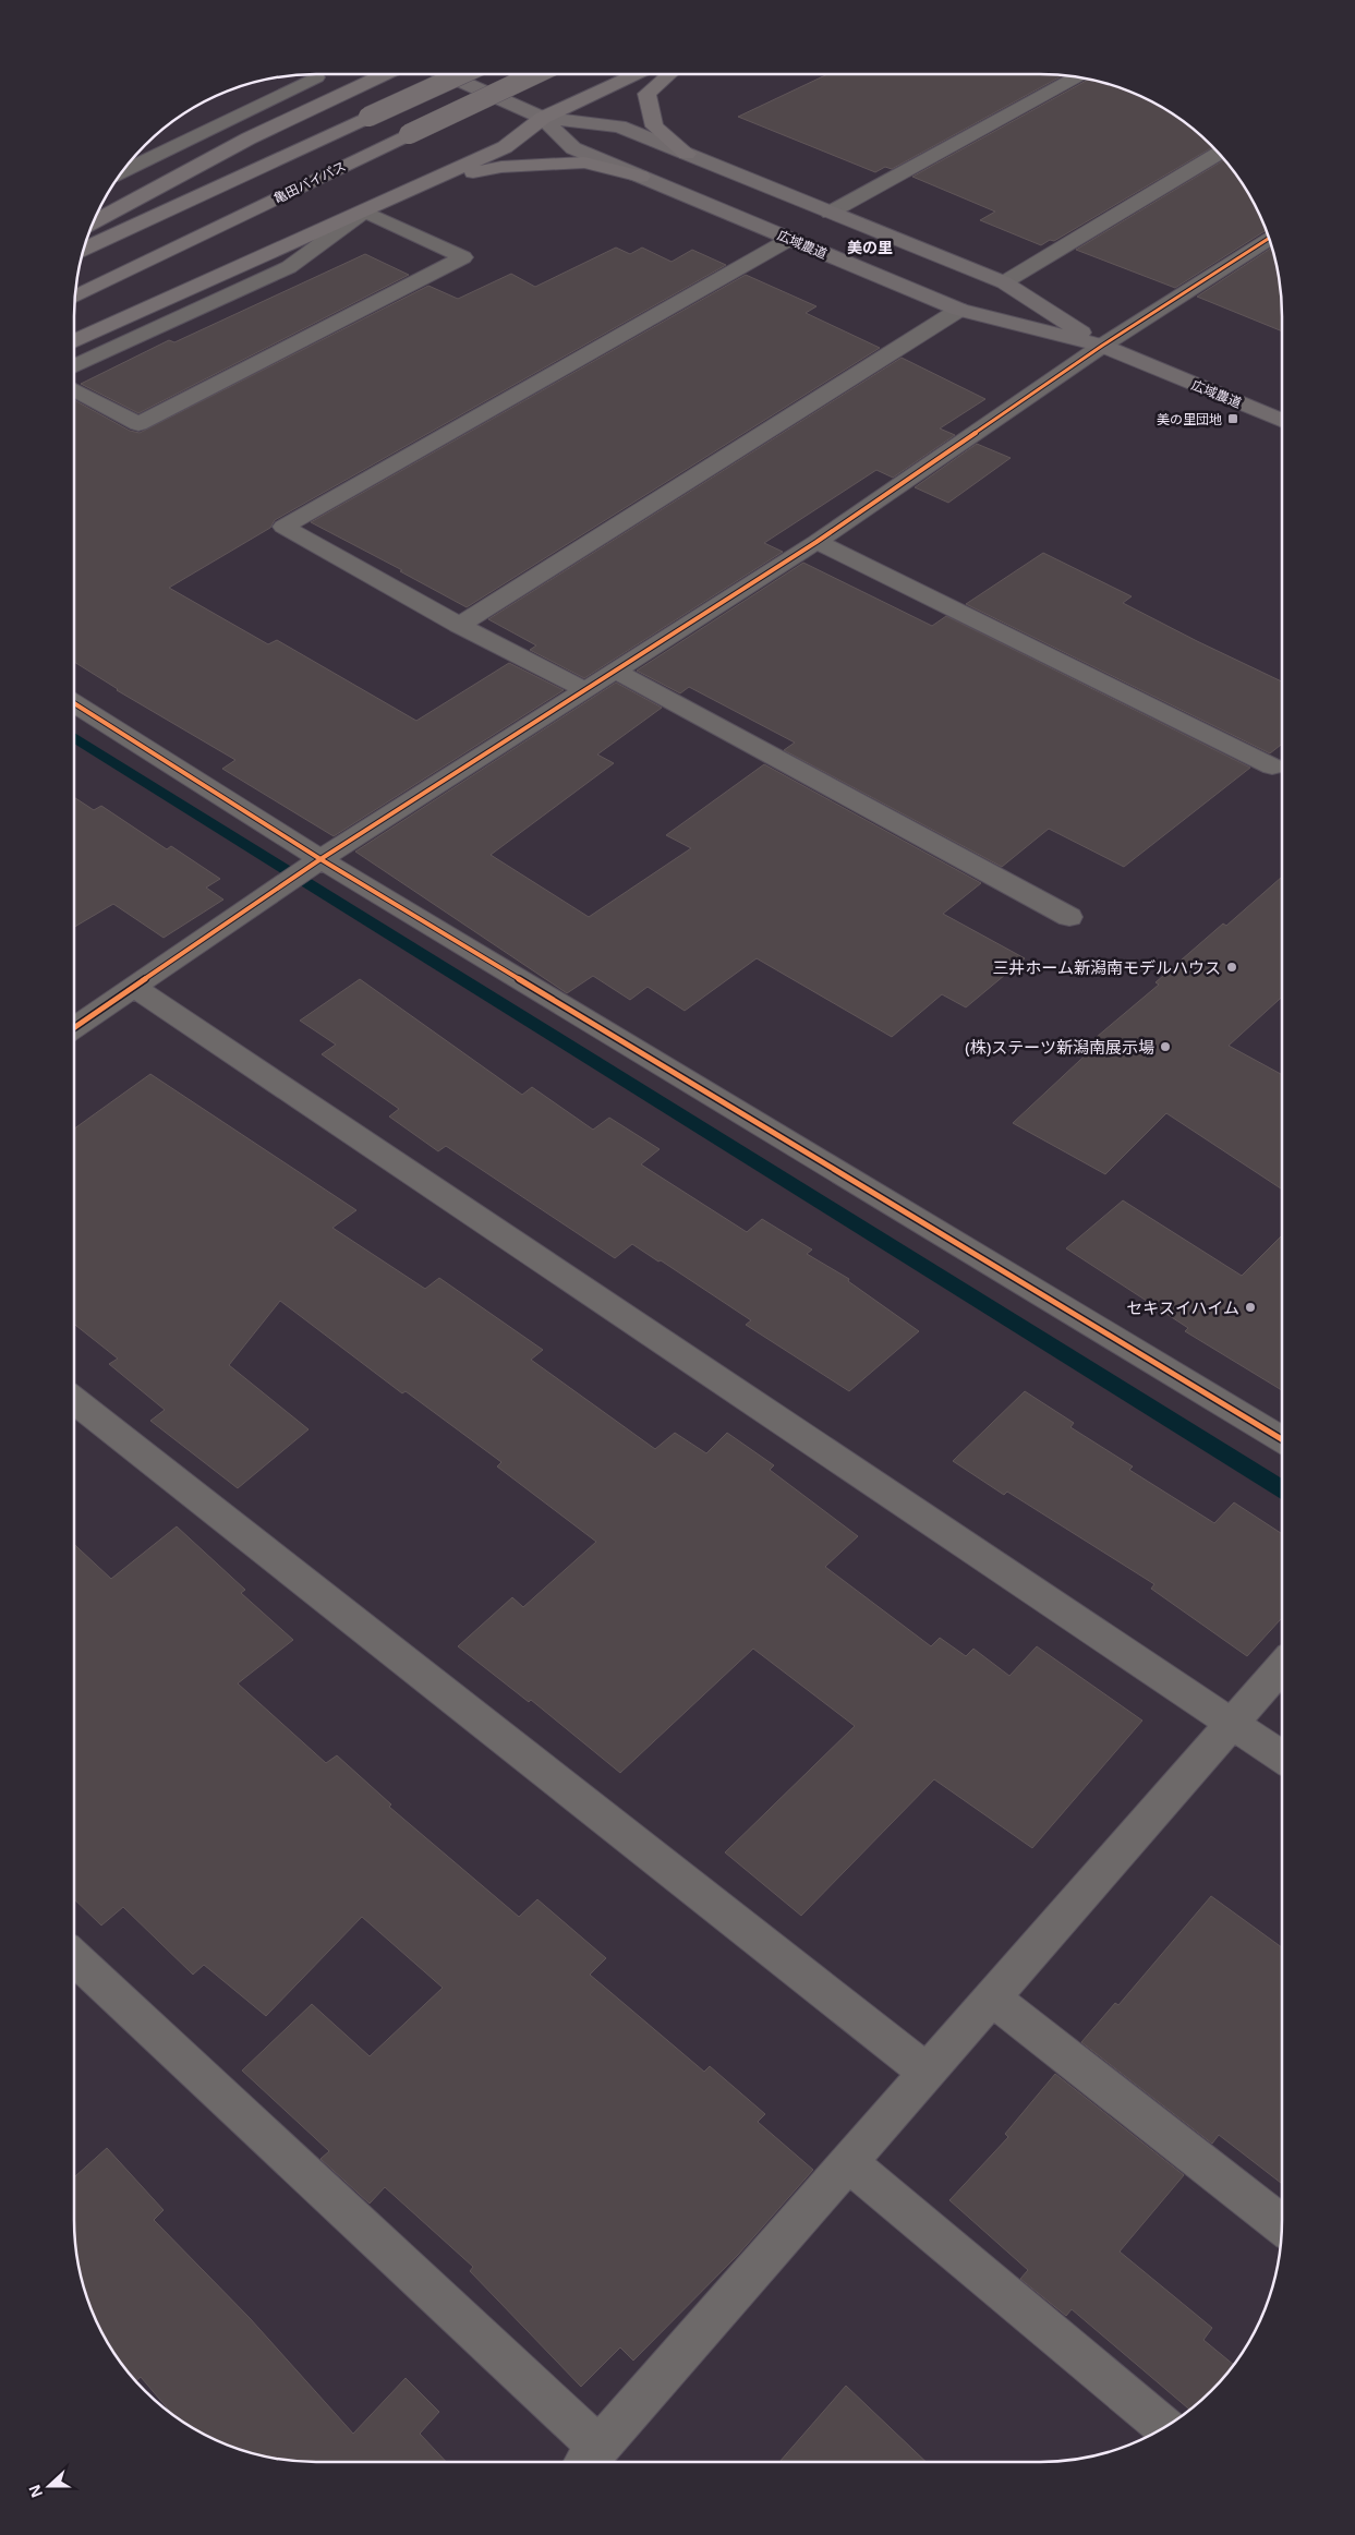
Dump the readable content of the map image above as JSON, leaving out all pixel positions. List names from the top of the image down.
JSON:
{
  "streets": {
    "highway": ["亀田バイパス"],
    "street": ["広域農道"]
  },
  "districts": ["美の里"],
  "places": {
    "transit": ["美の里団地"],
    "other": ["三井ホーム新潟南モデルハウス", "(株)ステーツ新潟南展示場", "セキスイハイム"]
  },
  "north": "left"
}
